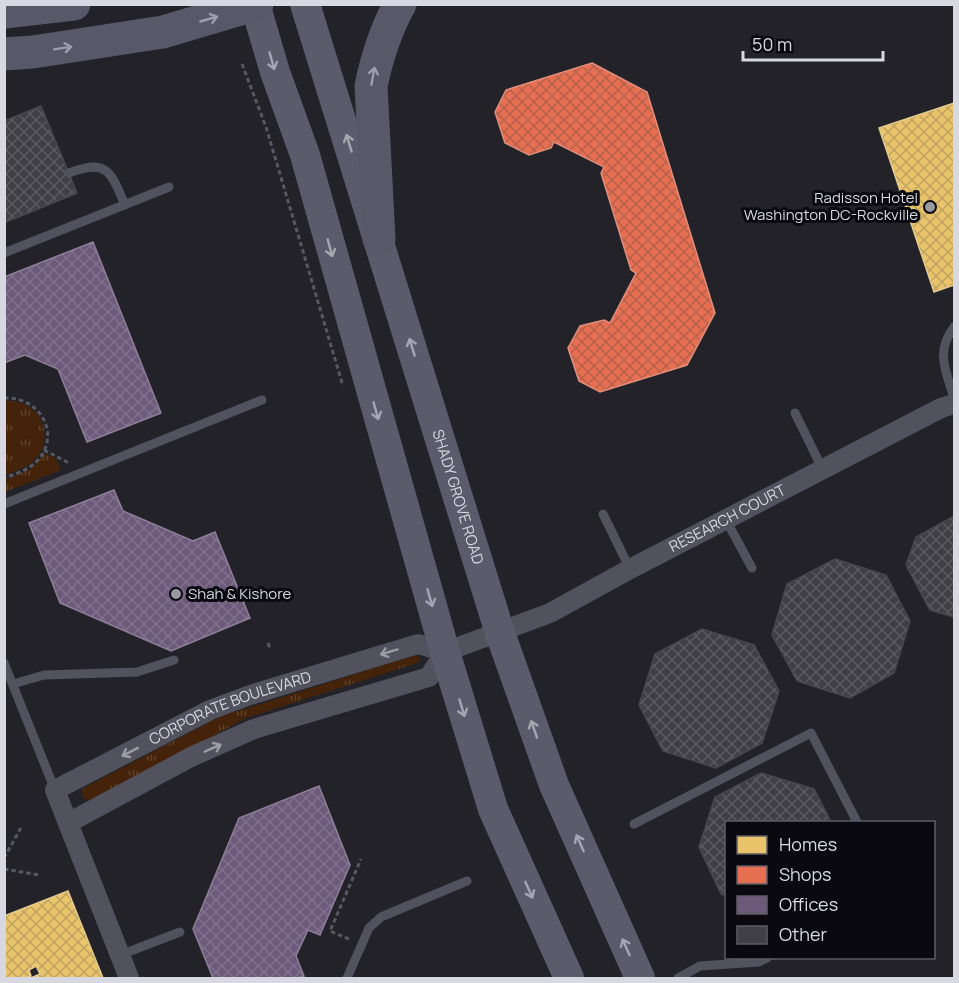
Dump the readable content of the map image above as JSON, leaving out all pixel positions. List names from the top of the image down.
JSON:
{
  "streets": {
    "main road": ["SHADY GROVE ROAD"],
    "street": ["RESEARCH COURT", "CORPORATE BOULEVARD"]
  },
  "crossings": [
    ["SHADY GROVE ROAD", "RESEARCH COURT"]
  ],
  "places": ["Radisson Hotel Washington DC-Rockville", "Shah & Kishore"],
  "legend": [
    "Homes",
    "Shops",
    "Offices",
    "Other"
  ],
  "scale_bar": "50 m"
}
